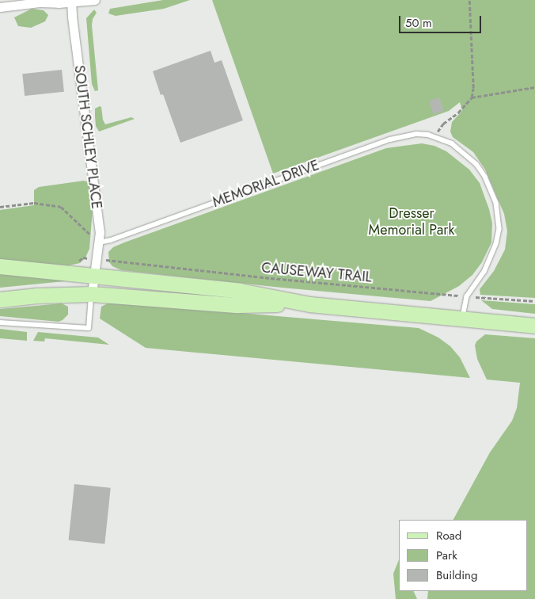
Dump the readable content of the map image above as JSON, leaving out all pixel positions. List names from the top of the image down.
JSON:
{
  "streets": {
    "street": ["SOUTH SCHLEY PLACE"],
    "lane": ["MEMORIAL DRIVE"],
    "path": ["CAUSEWAY TRAIL"]
  },
  "crossings": [
    ["SOUTH SCHLEY PLACE", "MEMORIAL DRIVE"],
    ["SOUTH SCHLEY PLACE", "CAUSEWAY TRAIL"],
    ["MEMORIAL DRIVE", "CAUSEWAY TRAIL"]
  ],
  "parks": ["Dresser Memorial Park"],
  "legend": ["Road", "Park", "Building"],
  "scale_bar": "50 m"
}
